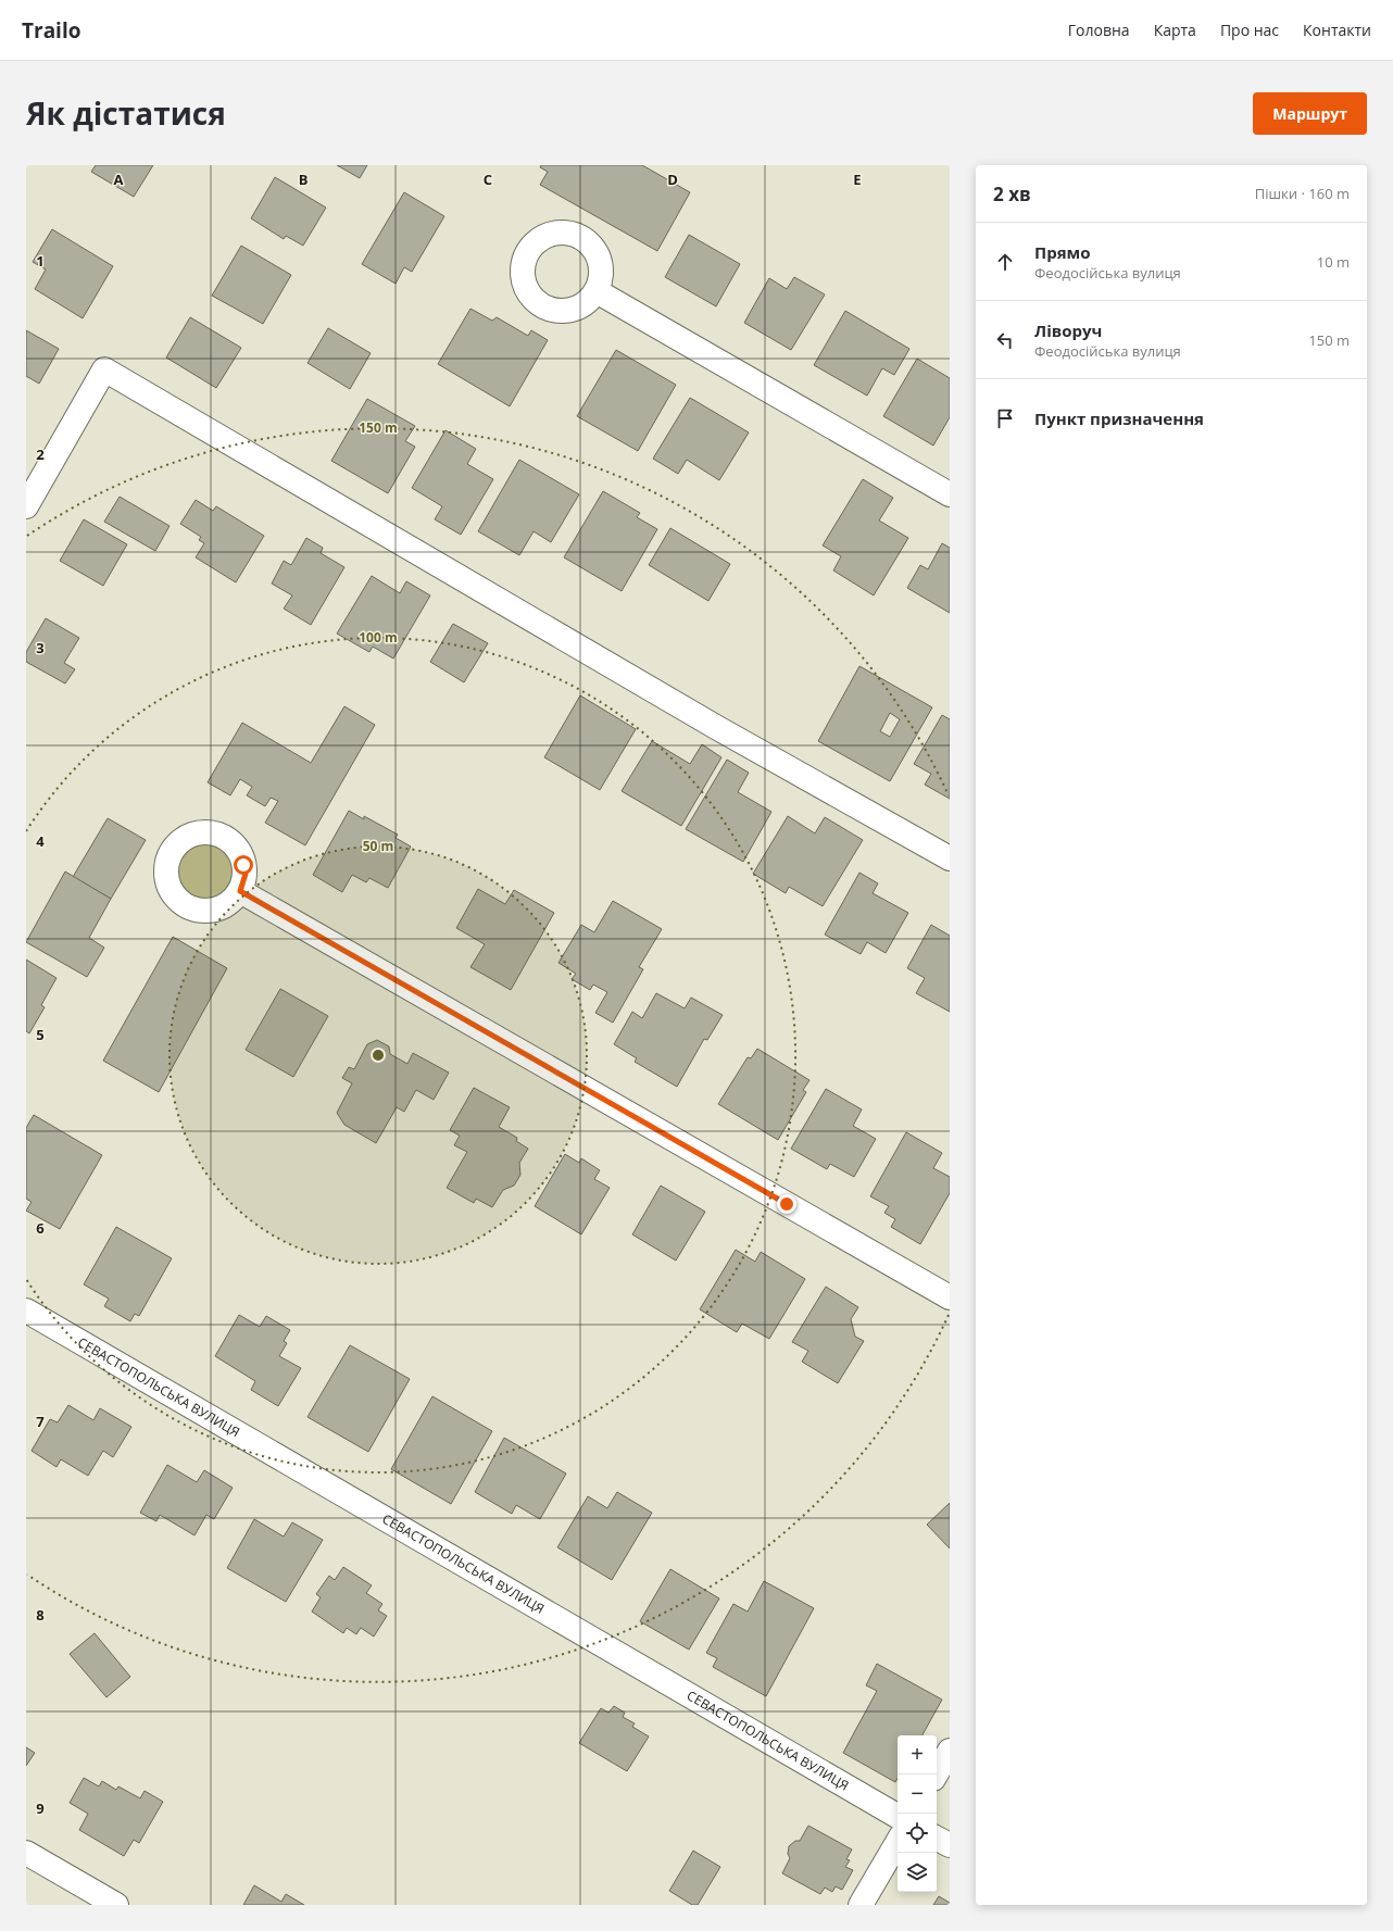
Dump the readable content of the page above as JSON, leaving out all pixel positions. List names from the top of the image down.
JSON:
{
  "streets": {
    "street": ["СЕВАСТОПОЛЬСЬКА ВУЛИЦЯ"]
  },
  "page": {
    "header": "Trailo",
    "nav": [
      "Головна",
      "Карта",
      "Про нас",
      "Контакти"
    ],
    "title": "Як дістатися",
    "buttons": "Маршрут",
    "heading": ["2 хв", "Пішки · 160 m"],
    "list": [
      ["Прямо", "Феодосійська вулиця", "10 m"],
      ["Ліворуч", "Феодосійська вулиця", "150 m"],
      "Пункт призначення"
    ],
    "map_buttons": ["+", "−"]
  },
  "grid": {
    "columns": [
      "A",
      "B",
      "C",
      "D",
      "E"
    ],
    "rows": [
      "1",
      "2",
      "3",
      "4",
      "5",
      "6",
      "7",
      "8",
      "9"
    ]
  },
  "rings": ["150 m", "100 m", "50 m"]
}
